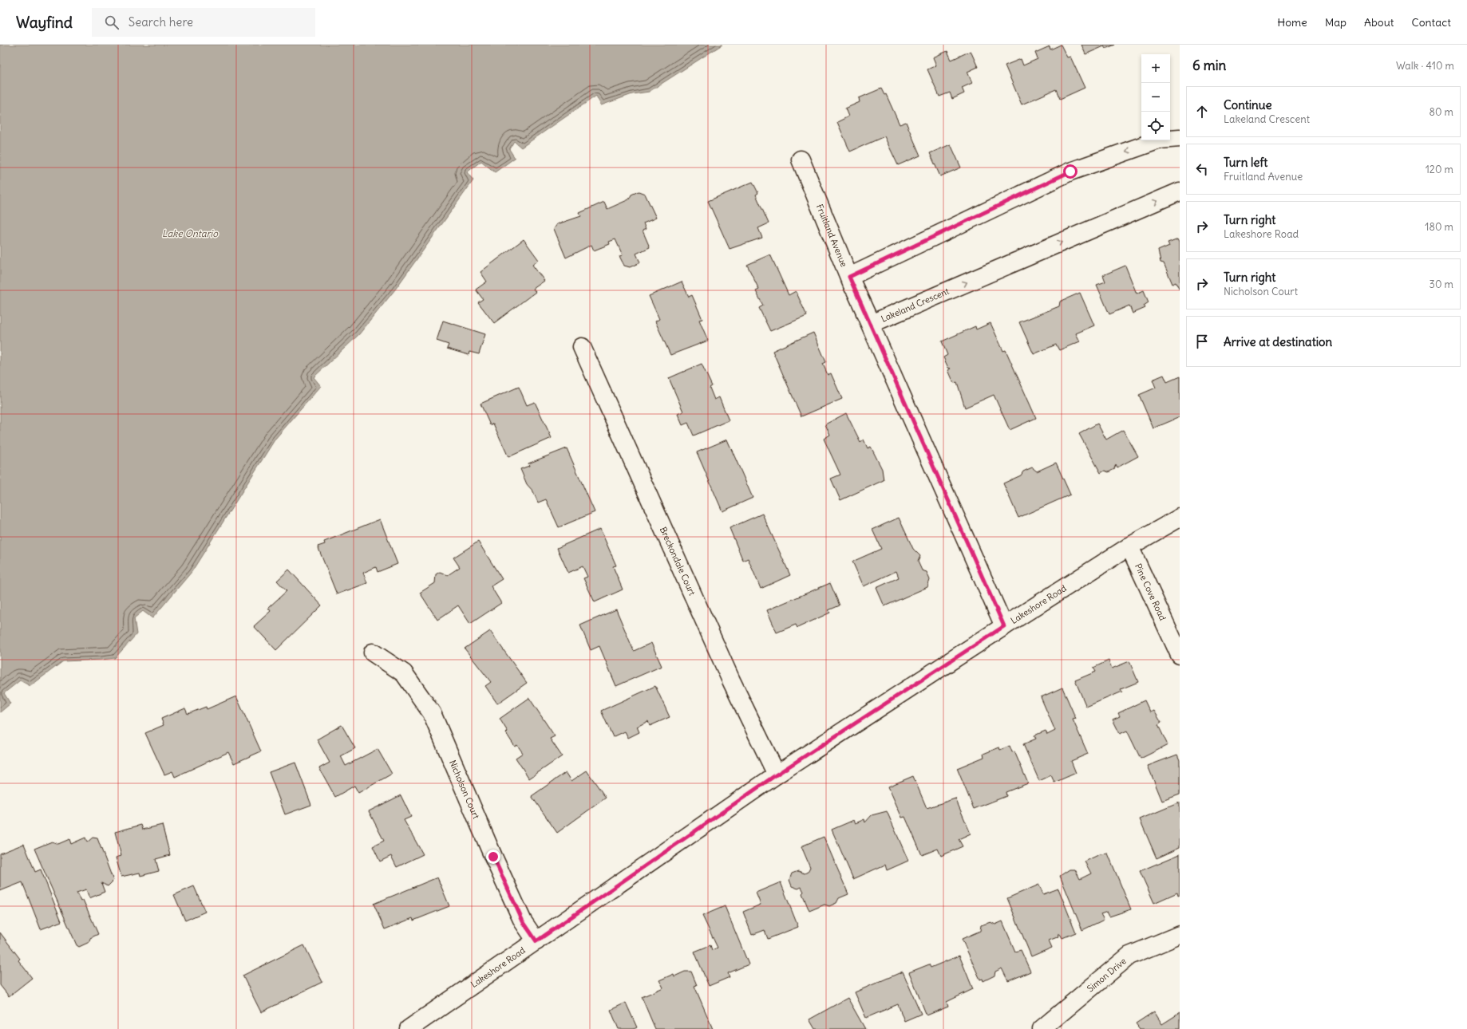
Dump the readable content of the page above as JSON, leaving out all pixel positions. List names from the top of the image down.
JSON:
{
  "streets": {
    "street": [
      "Fruitland Avenue",
      "Lakeland Crescent",
      "Breckondale Court",
      "Pine Cove Road",
      "Lakeshore Road",
      "Nicholson Court",
      "Simon Drive"
    ]
  },
  "crossings": [
    ["Fruitland Avenue", "Lakeland Crescent"],
    ["Fruitland Avenue", "Lakeshore Road"],
    ["Breckondale Court", "Lakeshore Road"],
    ["Pine Cove Road", "Lakeshore Road"],
    ["Lakeshore Road", "Nicholson Court"]
  ],
  "water": ["Lake Ontario"],
  "page": {
    "header": "Wayfind",
    "search": "Search here",
    "nav": [
      "Home",
      "Map",
      "About",
      "Contact"
    ],
    "heading": ["6 min", "Walk · 410 m"],
    "map_buttons": ["+", "−"],
    "list": [
      ["Continue", "Lakeland Crescent", "80 m"],
      ["Turn left", "Fruitland Avenue", "120 m"],
      ["Turn right", "Lakeshore Road", "180 m"],
      ["Turn right", "Nicholson Court", "30 m"],
      "Arrive at destination"
    ]
  }
}
